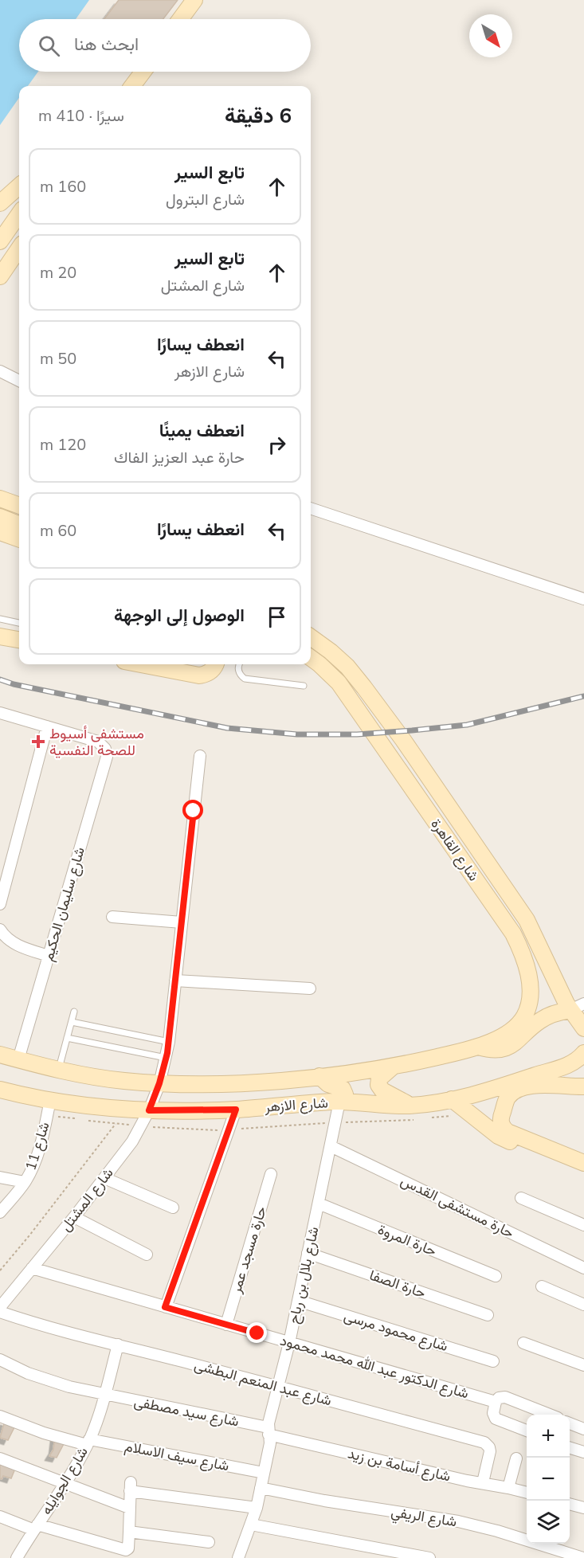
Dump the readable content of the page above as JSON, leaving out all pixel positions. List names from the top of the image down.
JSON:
{
  "streets": {
    "main road": ["شارع القاهرة", "شارع الازهر"],
    "street": [
      "شارع سليمان الحكيم",
      "شارع 11",
      "شارع المشتل",
      "حارة مستشفى القدس",
      "حارة المروة",
      "حارة مسجد عمر",
      "شارع بلال بن رباح",
      "حارة الصفا",
      "شارع محمود مرسى",
      "شارع الدكتور عبد الله محمد محمود",
      "شارع عبد المنعم البطشى",
      "شارع سيد مصطفى",
      "شارع سيف الاسلام",
      "شارع أسامة بن زيد",
      "شارع الجوايله",
      "شارع الريفي"
    ]
  },
  "crossings": [
    ["شارع القاهرة", "شارع الازهر"],
    ["شارع سليمان الحكيم", "شارع الازهر"],
    ["شارع الازهر", "شارع 11"],
    ["شارع الازهر", "شارع المشتل"],
    ["شارع الازهر", "شارع بلال بن رباح"],
    ["شارع المشتل", "شارع الدكتور عبد الله محمد محمود"],
    ["حارة مستشفى القدس", "شارع بلال بن رباح"],
    ["حارة المروة", "شارع بلال بن رباح"],
    ["حارة مسجد عمر", "شارع الدكتور عبد الله محمد محمود"],
    ["شارع بلال بن رباح", "حارة الصفا"],
    ["شارع بلال بن رباح", "شارع محمود مرسى"],
    ["شارع بلال بن رباح", "شارع الدكتور عبد الله محمد محمود"],
    ["شارع بلال بن رباح", "شارع عبد المنعم البطشى"],
    ["شارع بلال بن رباح", "شارع سيد مصطفى"],
    ["شارع بلال بن رباح", "شارع سيف الاسلام"],
    ["شارع بلال بن رباح", "شارع أسامة بن زيد"],
    ["شارع بلال بن رباح", "شارع الريفي"],
    ["شارع عبد المنعم البطشى", "شارع أسامة بن زيد"],
    ["شارع عبد المنعم البطشى", "شارع الجوايله"],
    ["شارع سيد مصطفى", "شارع أسامة بن زيد"],
    ["شارع سيد مصطفى", "شارع الجوايله"],
    ["شارع سيف الاسلام", "شارع الجوايله"]
  ],
  "places": {
    "health": ["مستشفى أسيوط للصحة النفسية"]
  },
  "north": "bottom right",
  "page": {
    "search": "ابحث هنا",
    "heading": ["6 دقيقة", "سيرًا · 410 m"],
    "list": [
      ["تابع السير", "شارع البترول", "160 m"],
      ["تابع السير", "شارع المشتل", "20 m"],
      ["انعطف يسارًا", "شارع الازهر", "50 m"],
      ["انعطف يمينًا", "حارة عبد العزيز الفاك", "120 m"],
      ["انعطف يسارًا", "60 m"],
      "الوصول إلى الوجهة"
    ],
    "map_buttons": ["+", "−"]
  }
}
